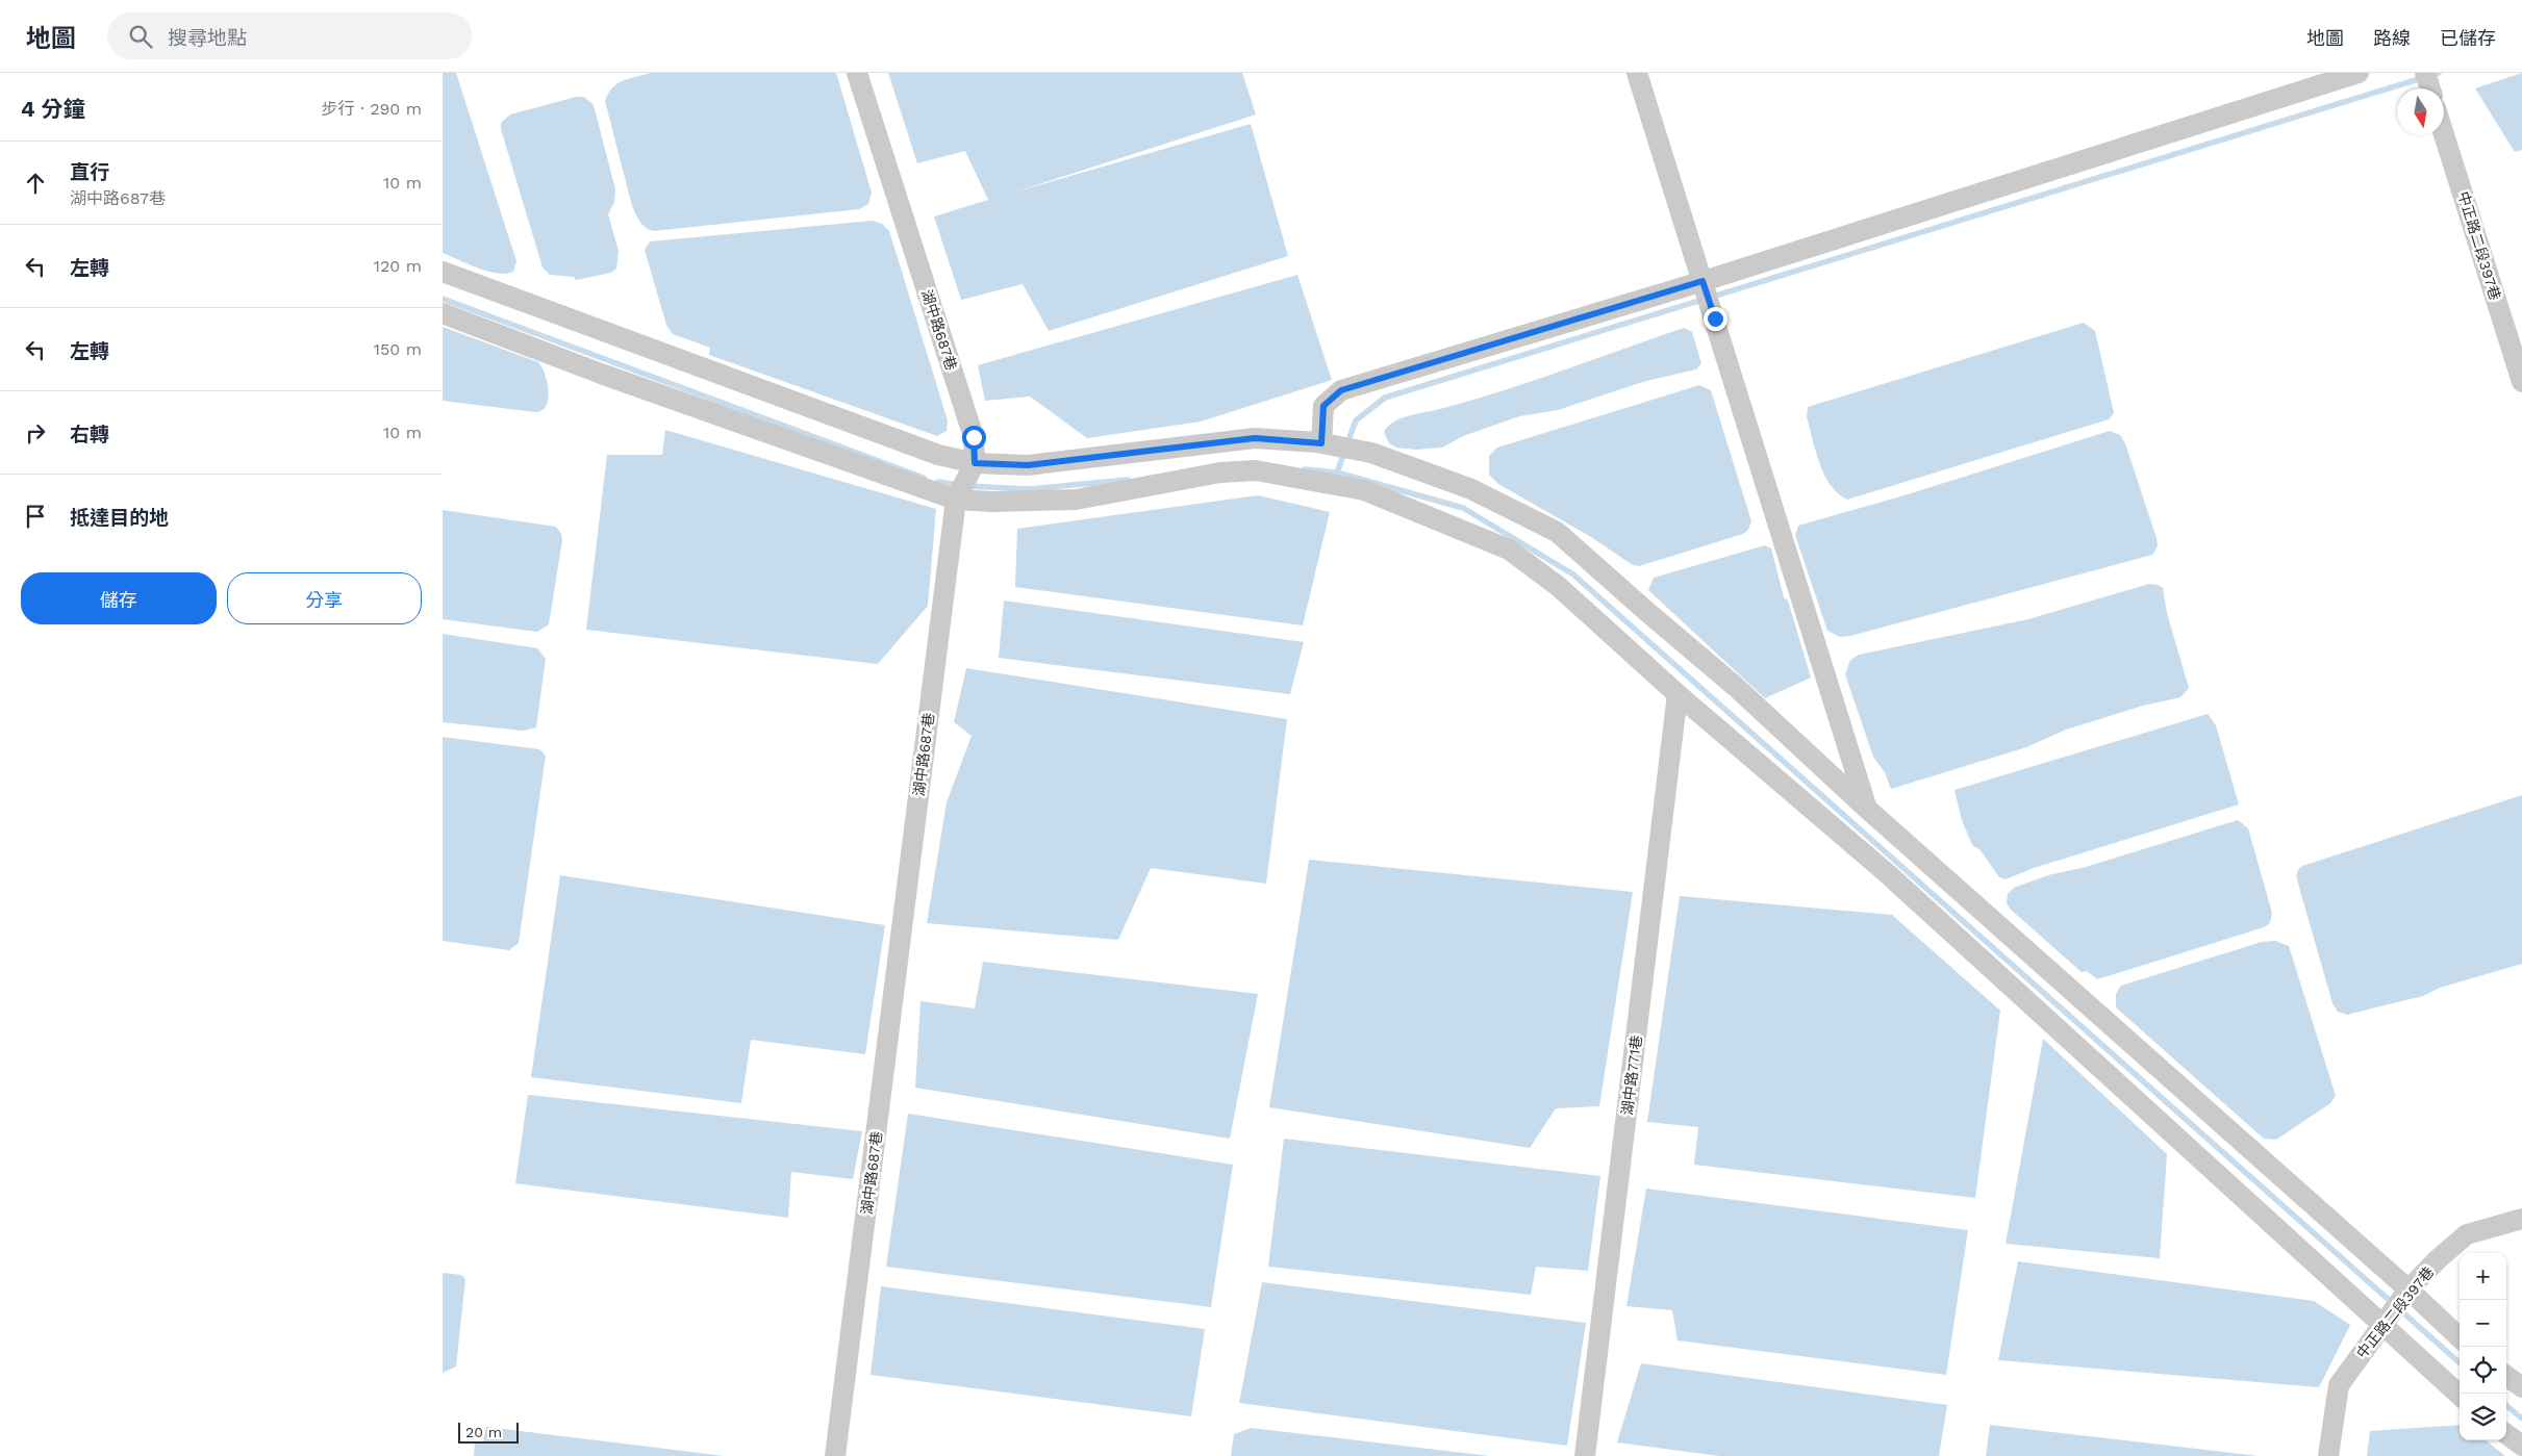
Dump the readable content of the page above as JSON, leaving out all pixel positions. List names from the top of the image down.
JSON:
{
  "streets": {
    "street": ["中正路二段397巷", "湖中路687巷", "湖中路771巷"]
  },
  "scale_bar": "20 m",
  "north": "bottom",
  "page": {
    "header": "地圖",
    "search": "搜尋地點",
    "nav": ["地圖", "路線", "已儲存"],
    "heading": ["4 分鐘", "步行 · 290 m"],
    "list": [
      ["直行", "湖中路687巷", "10 m"],
      ["左轉", "120 m"],
      ["左轉", "150 m"],
      ["右轉", "10 m"],
      "抵達目的地"
    ],
    "buttons": ["儲存", "分享"],
    "map_buttons": ["+", "−"],
    "scale": "20 m"
  }
}
